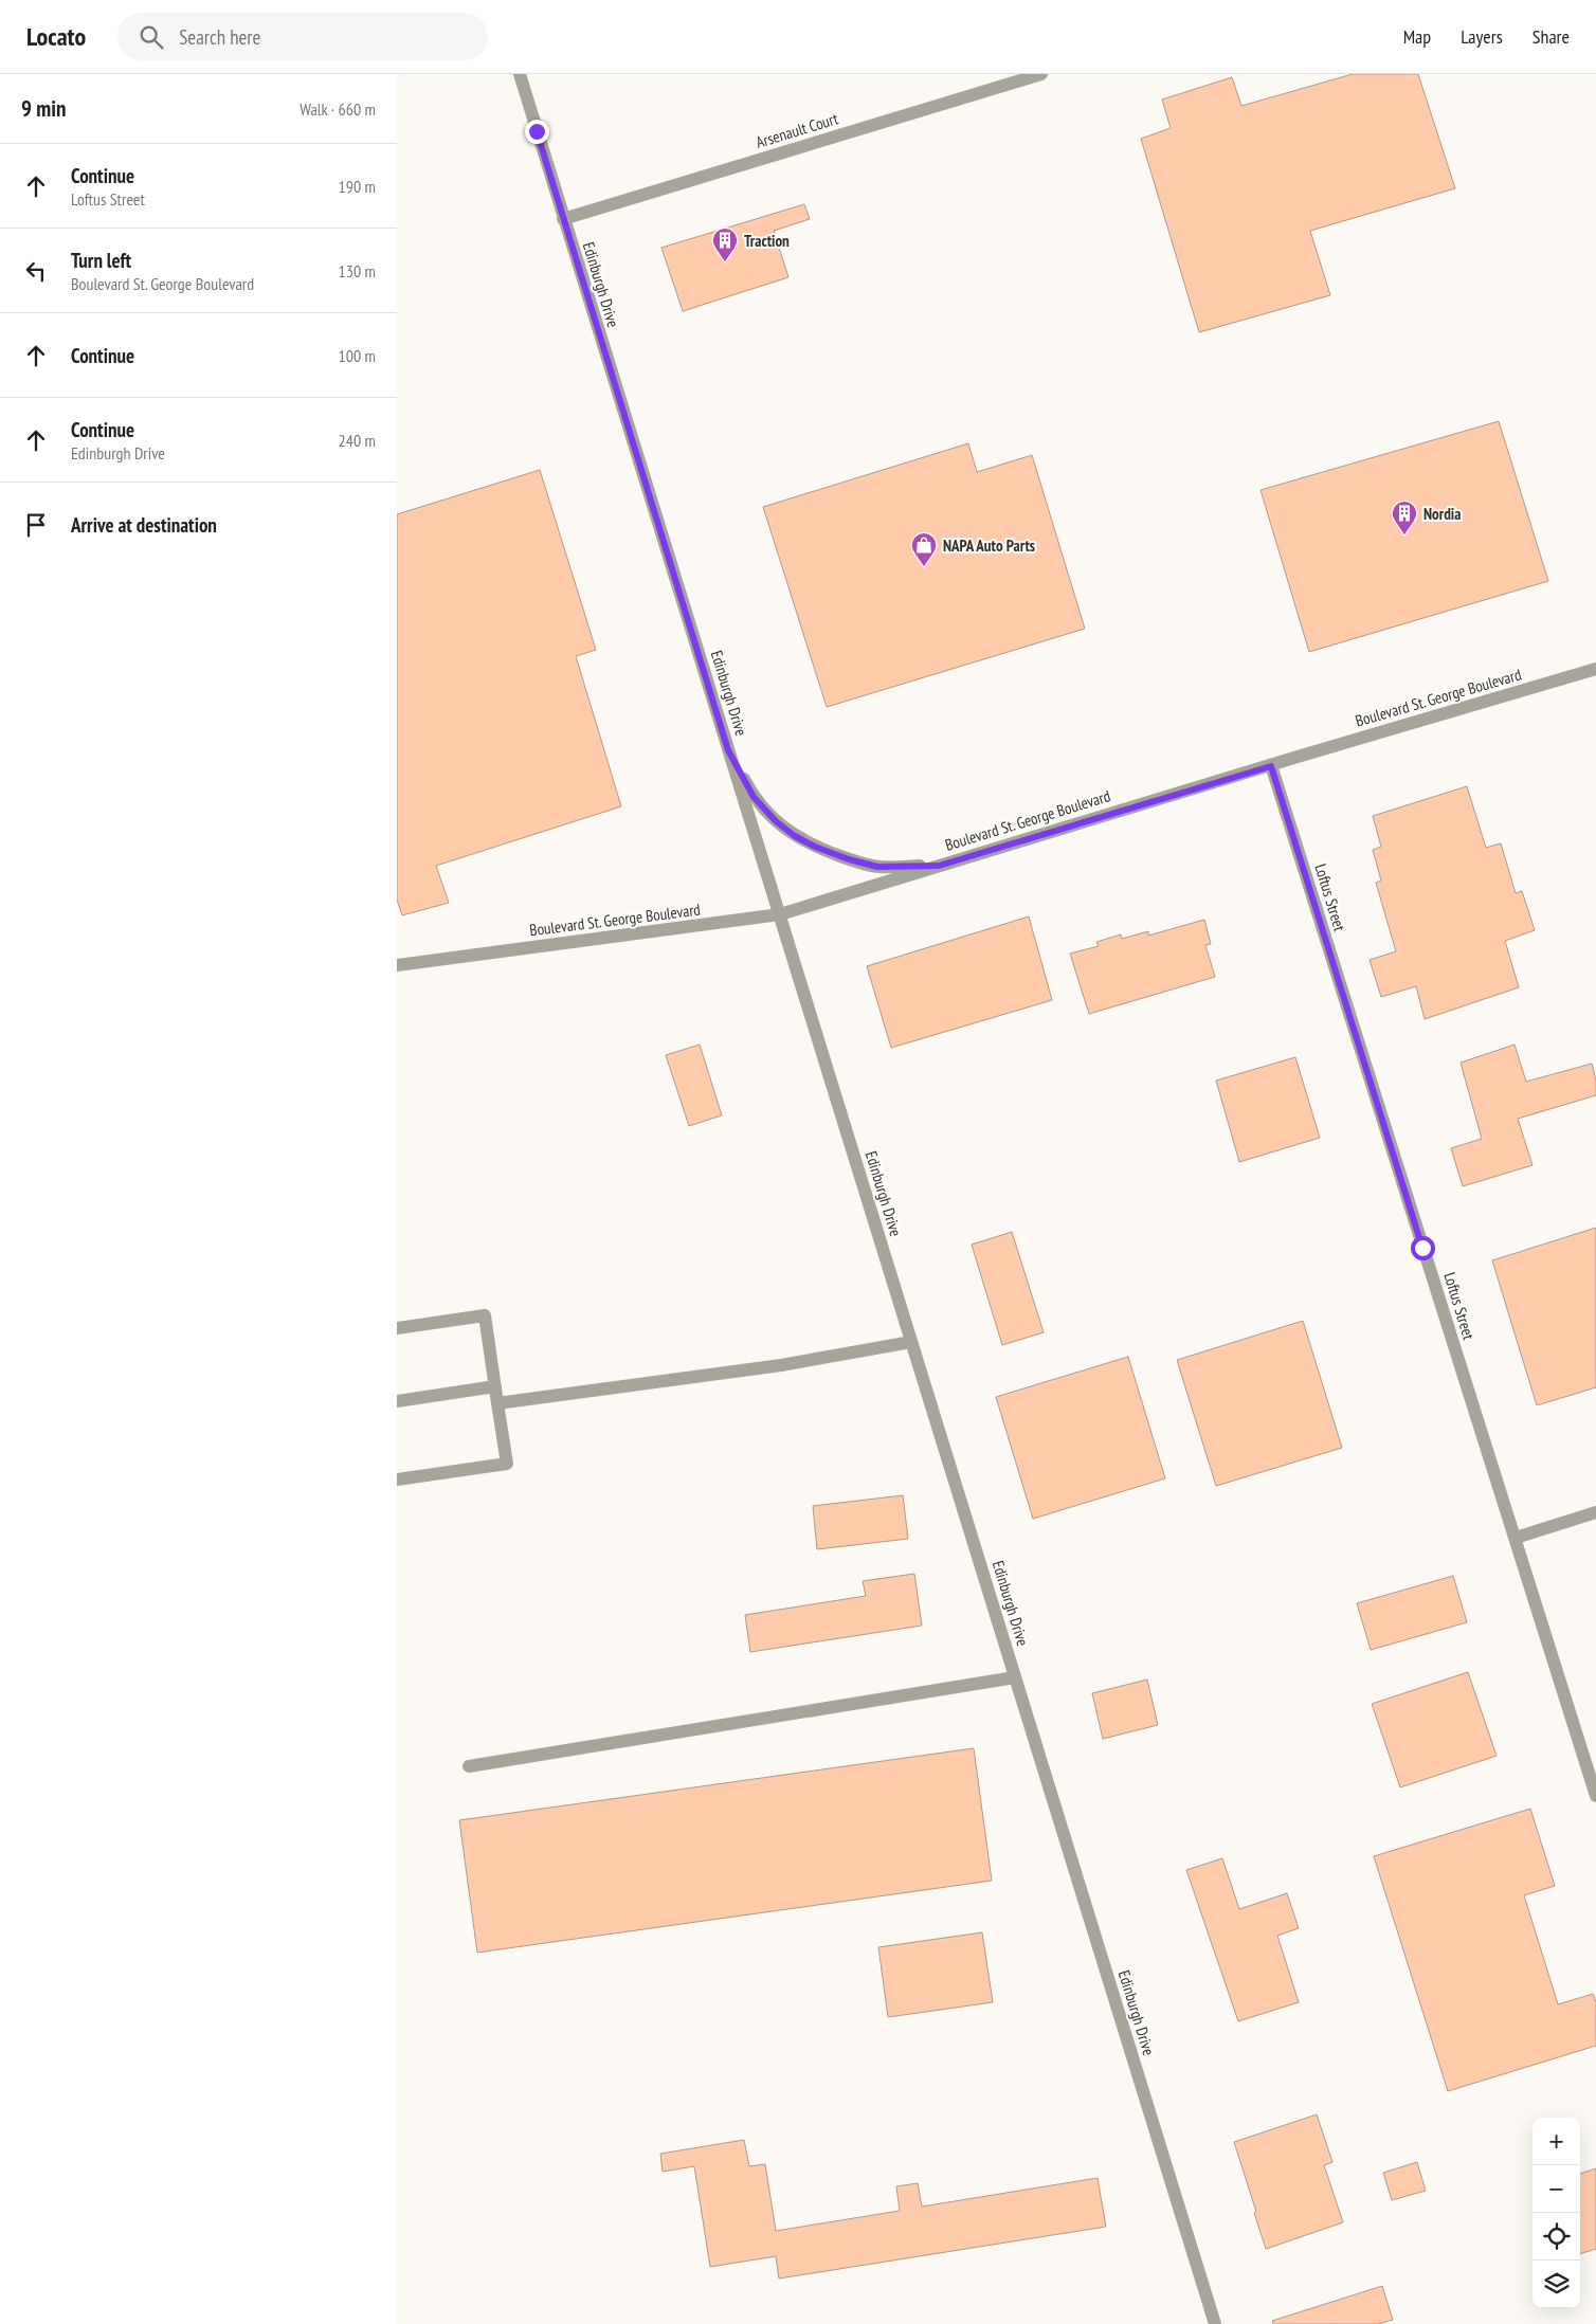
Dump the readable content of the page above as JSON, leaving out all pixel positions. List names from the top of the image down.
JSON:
{
  "streets": {
    "street": [
      "Arsenault Court",
      "Edinburgh Drive",
      "Boulevard St. George Boulevard",
      "Loftus Street"
    ]
  },
  "crossings": [
    ["Arsenault Court", "Edinburgh Drive"],
    ["Edinburgh Drive", "Boulevard St. George Boulevard"],
    ["Boulevard St. George Boulevard", "Loftus Street"]
  ],
  "places": {
    "building": ["Traction", "Nordia"],
    "shop": ["NAPA Auto Parts"]
  },
  "page": {
    "header": "Locato",
    "search": "Search here",
    "nav": ["Map", "Layers", "Share"],
    "heading": ["9 min", "Walk · 660 m"],
    "list": [
      ["Continue", "Loftus Street", "190 m"],
      ["Turn left", "Boulevard St. George Boulevard", "130 m"],
      ["Continue", "100 m"],
      ["Continue", "Edinburgh Drive", "240 m"],
      "Arrive at destination"
    ],
    "map_buttons": ["+", "−"]
  }
}
